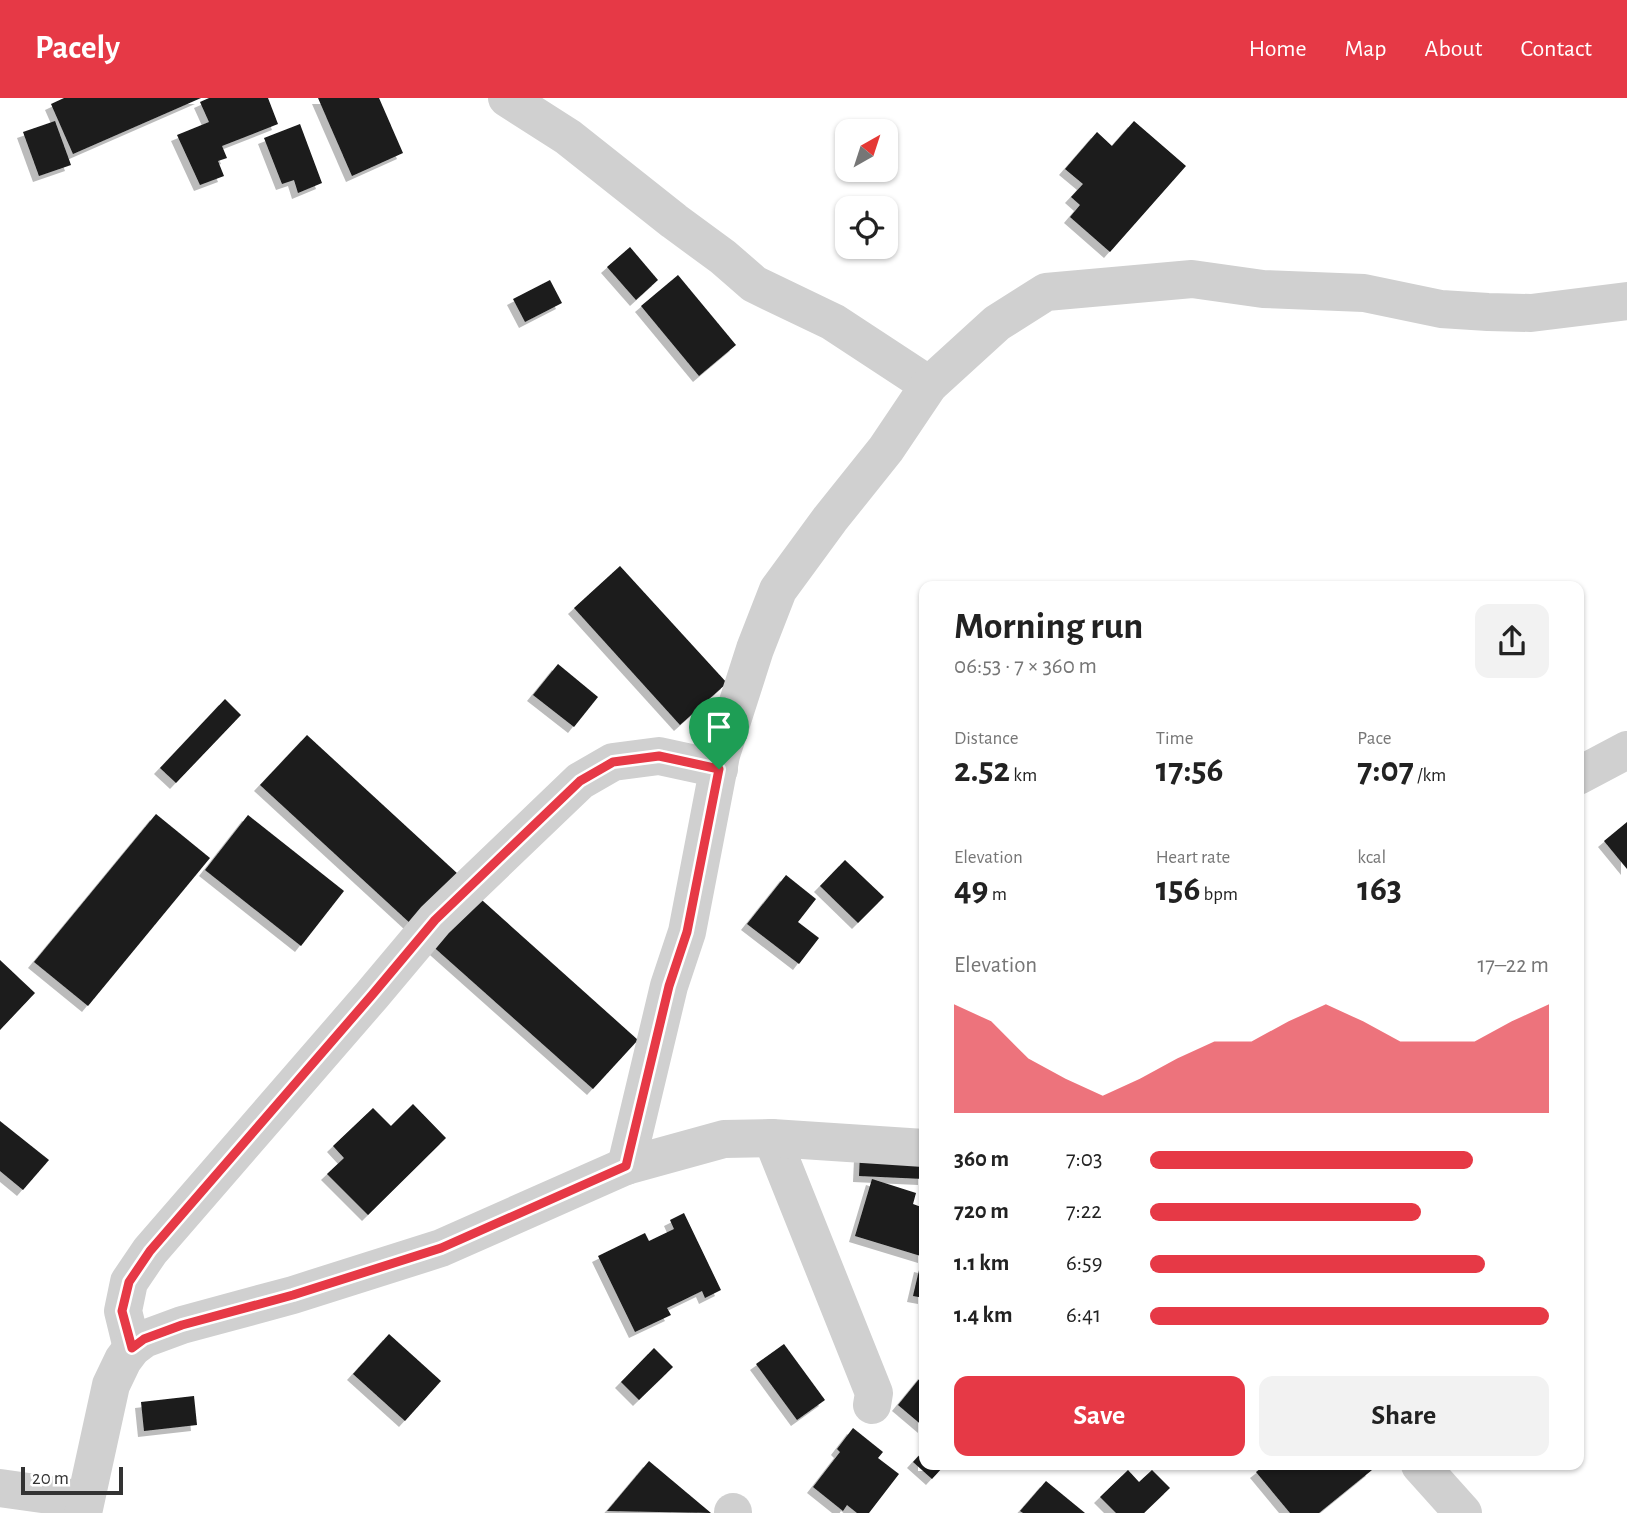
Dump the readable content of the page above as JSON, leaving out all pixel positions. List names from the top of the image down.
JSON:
{
  "scale_bar": "20 m",
  "north": "top right",
  "page": {
    "header": "Pacely",
    "nav": [
      "Home",
      "Map",
      "About",
      "Contact"
    ],
    "heading": ["Morning run", "06:53 · 7 × 360 m"],
    "stats": [
      ["Distance", "2.52 km"],
      ["Time", "17:56"],
      ["Pace", "7:07 /km"],
      ["Elevation", "49 m"],
      ["Heart rate", "156 bpm"],
      ["kcal", "163"]
    ],
    "chart": ["Elevation", "17–22 m"],
    "list": [
      {
        "name": "360 m",
        "note": "7:03"
      },
      {
        "name": "720 m",
        "note": "7:22"
      },
      {
        "name": "1.1 km",
        "note": "6:59"
      },
      {
        "name": "1.4 km",
        "note": "6:41"
      }
    ],
    "buttons": ["Save", "Share"],
    "scale": "20 m"
  }
}
